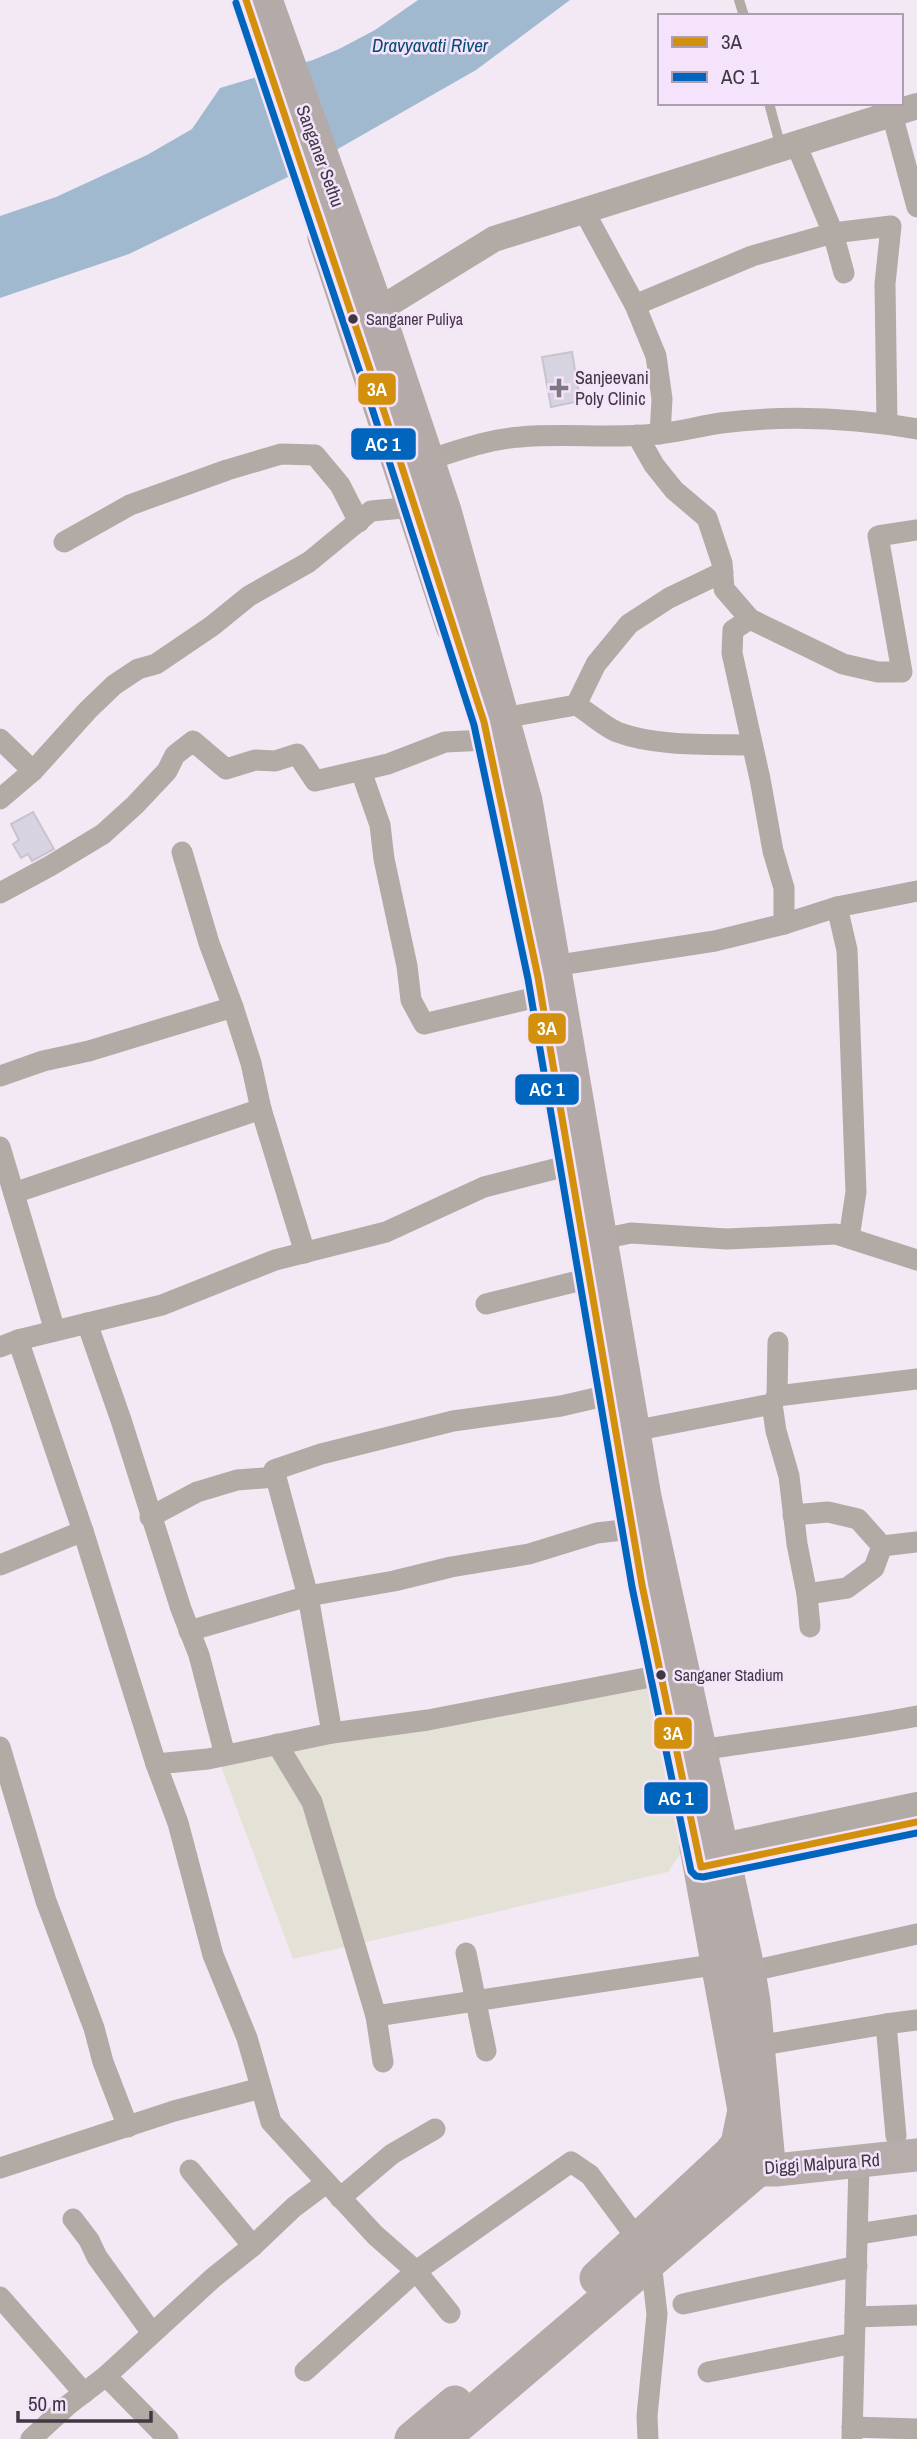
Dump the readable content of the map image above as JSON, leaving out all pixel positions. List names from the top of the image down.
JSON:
{
  "streets": {
    "highway": ["Sanganer Sethu"],
    "main road": ["Diggi Malpura Rd"]
  },
  "water": ["Dravyavati River"],
  "places": {
    "other": ["Sanganer Puliya", "Sanganer Stadium"],
    "health": ["Sanjeevani Poly Clinic"]
  },
  "lines": ["transit line 3A"],
  "legend": ["3A", "AC 1"],
  "scale_bar": "50 m"
}
